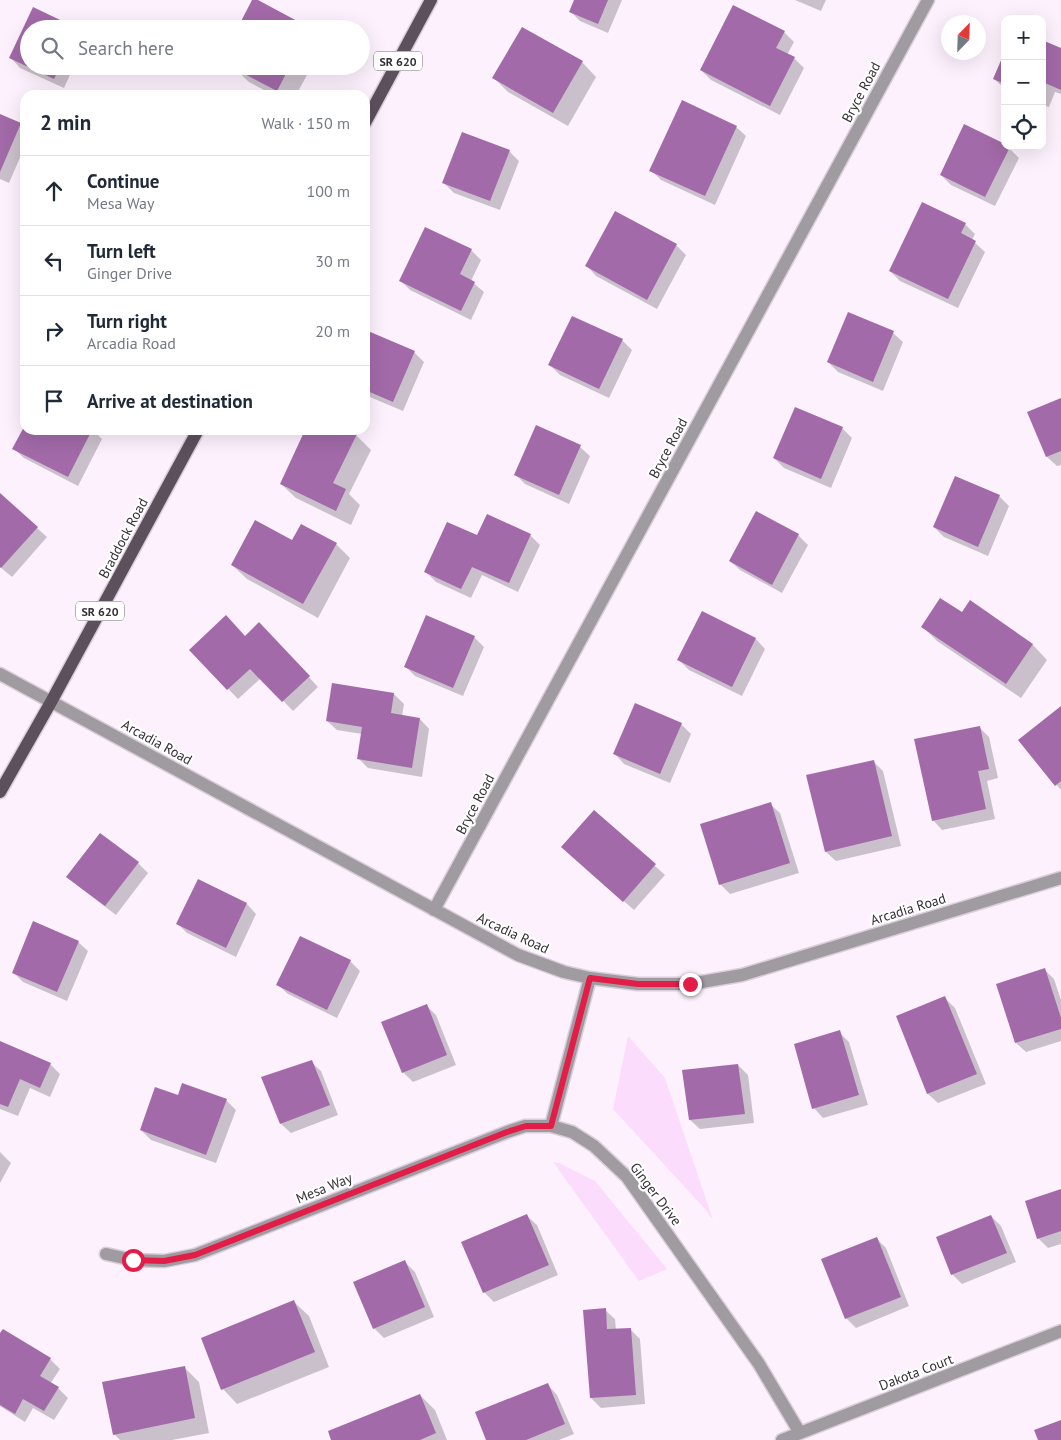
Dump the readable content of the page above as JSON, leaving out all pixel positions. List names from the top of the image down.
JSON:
{
  "streets": {
    "main road": ["SR 620", "Braddock Road"],
    "street": [
      "Bryce Road",
      "Arcadia Road",
      "Mesa Way",
      "Ginger Drive",
      "Dakota Court"
    ]
  },
  "crossings": [
    ["Bryce Road", "Arcadia Road"],
    ["Braddock Road", "Arcadia Road"],
    ["Mesa Way", "Ginger Drive"],
    ["Ginger Drive", "Dakota Court"]
  ],
  "north": "top right",
  "page": {
    "map_buttons": ["+", "−"],
    "search": "Search here",
    "heading": ["2 min", "Walk · 150 m"],
    "list": [
      ["Continue", "Mesa Way", "100 m"],
      ["Turn left", "Ginger Drive", "30 m"],
      ["Turn right", "Arcadia Road", "20 m"],
      "Arrive at destination"
    ]
  }
}
